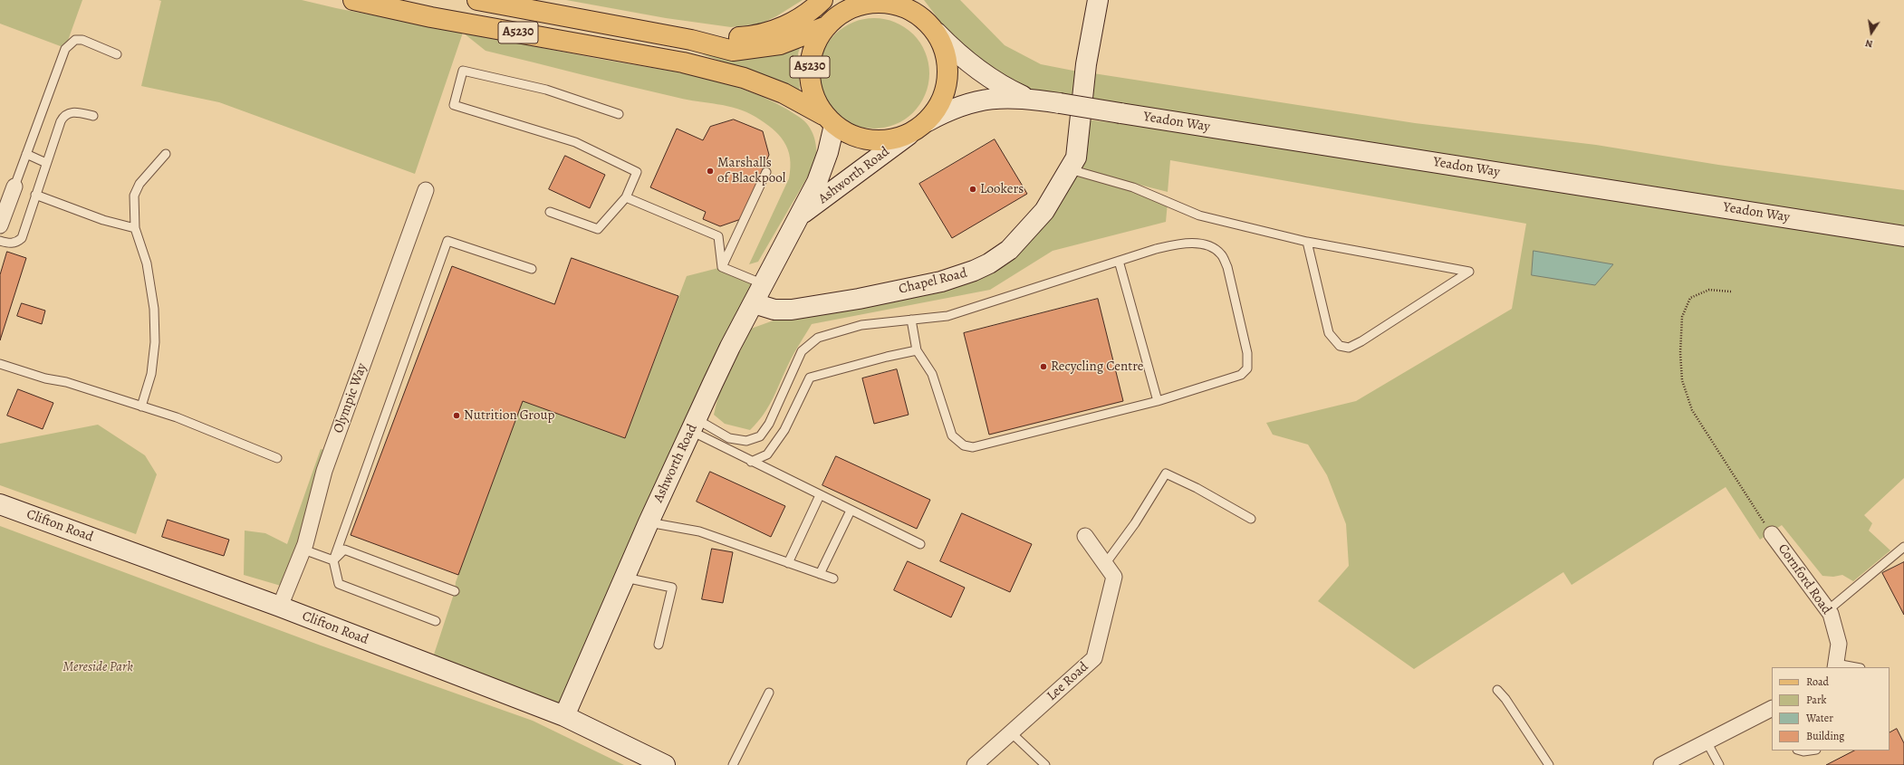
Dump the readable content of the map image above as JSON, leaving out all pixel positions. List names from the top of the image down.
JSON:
{
  "streets": {
    "main road": ["A5230"],
    "street": [
      "Yeadon Way",
      "Ashworth Road",
      "Chapel Road",
      "Olympic Way",
      "Clifton Road",
      "Cornford Road",
      "Lee Road"
    ]
  },
  "crossings": [
    ["A5230", "Yeadon Way"],
    ["A5230", "Ashworth Road"],
    ["Ashworth Road", "Chapel Road"],
    ["Ashworth Road", "Clifton Road"],
    ["Olympic Way", "Clifton Road"]
  ],
  "parks": ["Mereside Park"],
  "places": [
    "Marshalls of Blackpool",
    "Lookers",
    "Recycling Centre",
    "Nutrition Group"
  ],
  "legend": [
    "Road",
    "Park",
    "Water",
    "Building"
  ],
  "north": "bottom"
}
